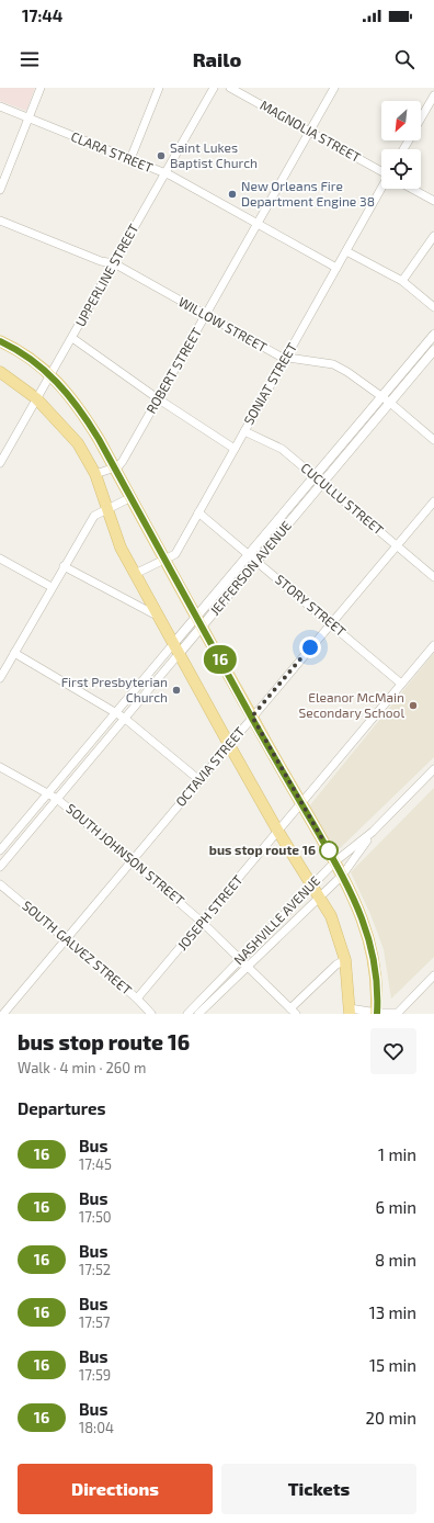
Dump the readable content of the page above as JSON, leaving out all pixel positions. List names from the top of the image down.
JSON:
{
  "streets": {
    "street": [
      "MAGNOLIA STREET",
      "CLARA STREET",
      "UPPERLINE STREET",
      "WILLOW STREET",
      "ROBERT STREET",
      "SONIAT STREET",
      "CUCULLU STREET",
      "JEFFERSON AVENUE",
      "STORY STREET",
      "OCTAVIA STREET",
      "SOUTH JOHNSON STREET",
      "JOSEPH STREET",
      "NASHVILLE AVENUE",
      "SOUTH GALVEZ STREET"
    ]
  },
  "crossings": [
    ["MAGNOLIA STREET", "ROBERT STREET"],
    ["CLARA STREET", "UPPERLINE STREET"],
    ["CLARA STREET", "ROBERT STREET"],
    ["CLARA STREET", "SONIAT STREET"],
    ["UPPERLINE STREET", "WILLOW STREET"],
    ["WILLOW STREET", "ROBERT STREET"],
    ["WILLOW STREET", "SONIAT STREET"],
    ["WILLOW STREET", "JEFFERSON AVENUE"],
    ["SONIAT STREET", "CUCULLU STREET"],
    ["SONIAT STREET", "STORY STREET"],
    ["CUCULLU STREET", "JEFFERSON AVENUE"],
    ["CUCULLU STREET", "OCTAVIA STREET"],
    ["JEFFERSON AVENUE", "STORY STREET"],
    ["JEFFERSON AVENUE", "SOUTH JOHNSON STREET"],
    ["STORY STREET", "OCTAVIA STREET"],
    ["STORY STREET", "JOSEPH STREET"],
    ["OCTAVIA STREET", "SOUTH JOHNSON STREET"],
    ["OCTAVIA STREET", "SOUTH GALVEZ STREET"],
    ["SOUTH JOHNSON STREET", "JOSEPH STREET"],
    ["SOUTH JOHNSON STREET", "NASHVILLE AVENUE"],
    ["JOSEPH STREET", "SOUTH GALVEZ STREET"]
  ],
  "places": [
    "Saint Lukes Baptist Church",
    "New Orleans Fire Department Engine 38",
    "First Presbyterian Church",
    "Eleanor McMain Secondary School",
    "bus stop route 16"
  ],
  "lines": ["bus line 16"],
  "north": "bottom left",
  "page": {
    "status": "17:44",
    "header": "Railo",
    "on_map": "16",
    "heading": [
      ["bus stop route 16", "Walk · 4 min · 260 m"],
      "Departures"
    ],
    "list": [
      {
        "mark": "16",
        "name": "Bus",
        "note": "17:45",
        "value": "1 min"
      },
      {
        "mark": "16",
        "name": "Bus",
        "note": "17:50",
        "value": "6 min"
      },
      {
        "mark": "16",
        "name": "Bus",
        "note": "17:52",
        "value": "8 min"
      },
      {
        "mark": "16",
        "name": "Bus",
        "note": "17:57",
        "value": "13 min"
      },
      {
        "mark": "16",
        "name": "Bus",
        "note": "17:59",
        "value": "15 min"
      },
      {
        "mark": "16",
        "name": "Bus",
        "note": "18:04",
        "value": "20 min"
      }
    ],
    "buttons": ["Directions", "Tickets"]
  }
}
